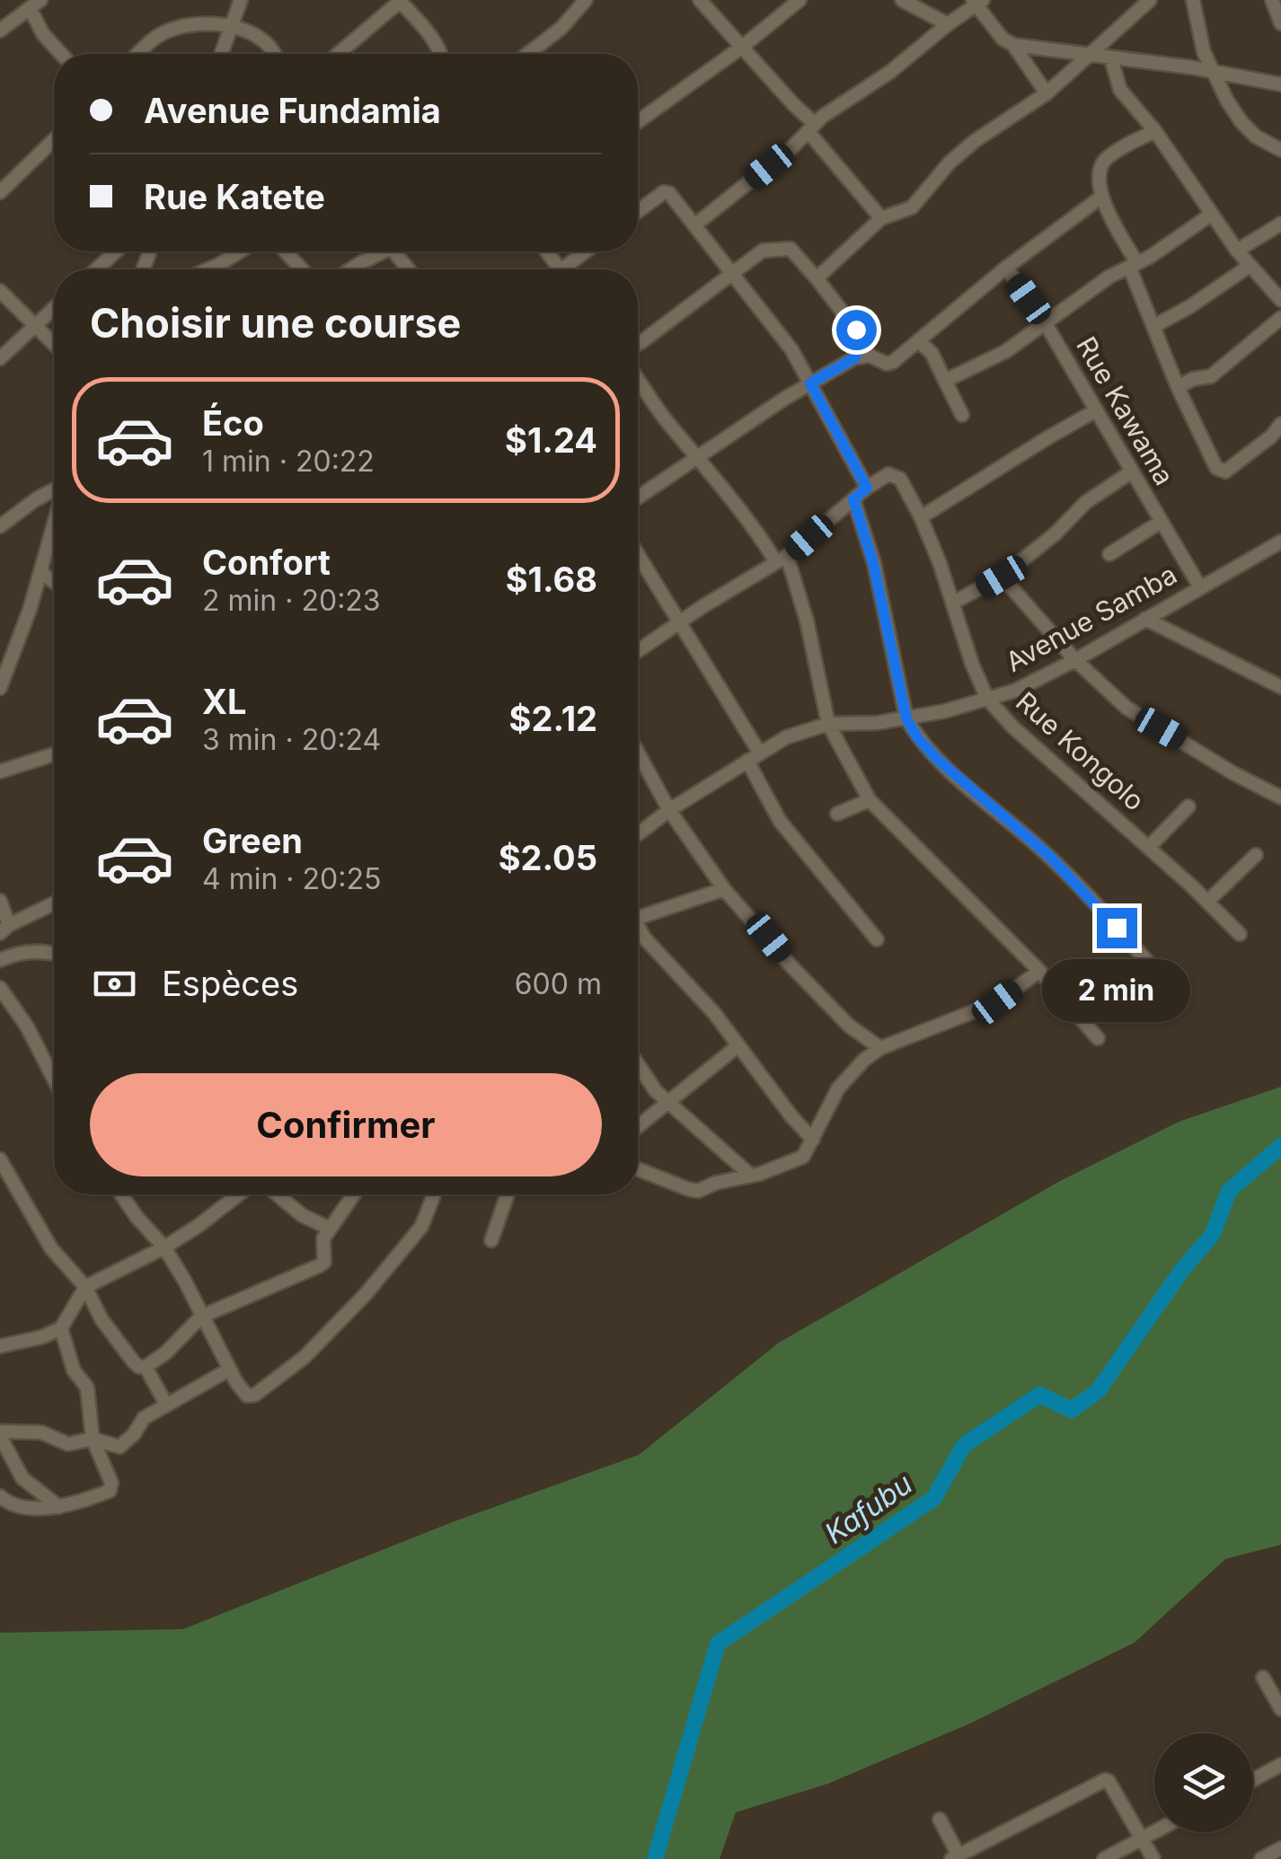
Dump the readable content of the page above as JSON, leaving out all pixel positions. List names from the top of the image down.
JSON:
{
  "streets": {
    "street": ["Rue Kawama", "Avenue Samba", "Rue Kongolo"]
  },
  "crossings": [
    ["Rue Kawama", "Avenue Samba"],
    ["Avenue Samba", "Rue Kongolo"]
  ],
  "water": ["Kafubu"],
  "page": {
    "banner": ["Avenue Fundamia", "Rue Katete"],
    "heading": "Choisir une course",
    "list": [
      {
        "name": "Éco",
        "note": "1 min · 20:22",
        "value": "$1.24"
      },
      {
        "name": "Confort",
        "note": "2 min · 20:23",
        "value": "$1.68"
      },
      {
        "name": "XL",
        "note": "3 min · 20:24",
        "value": "$2.12"
      },
      {
        "name": "Green",
        "note": "4 min · 20:25",
        "value": "$2.05"
      }
    ],
    "pay": ["Espèces", "600 m"],
    "bubble": "2 min",
    "buttons": "Confirmer"
  }
}
